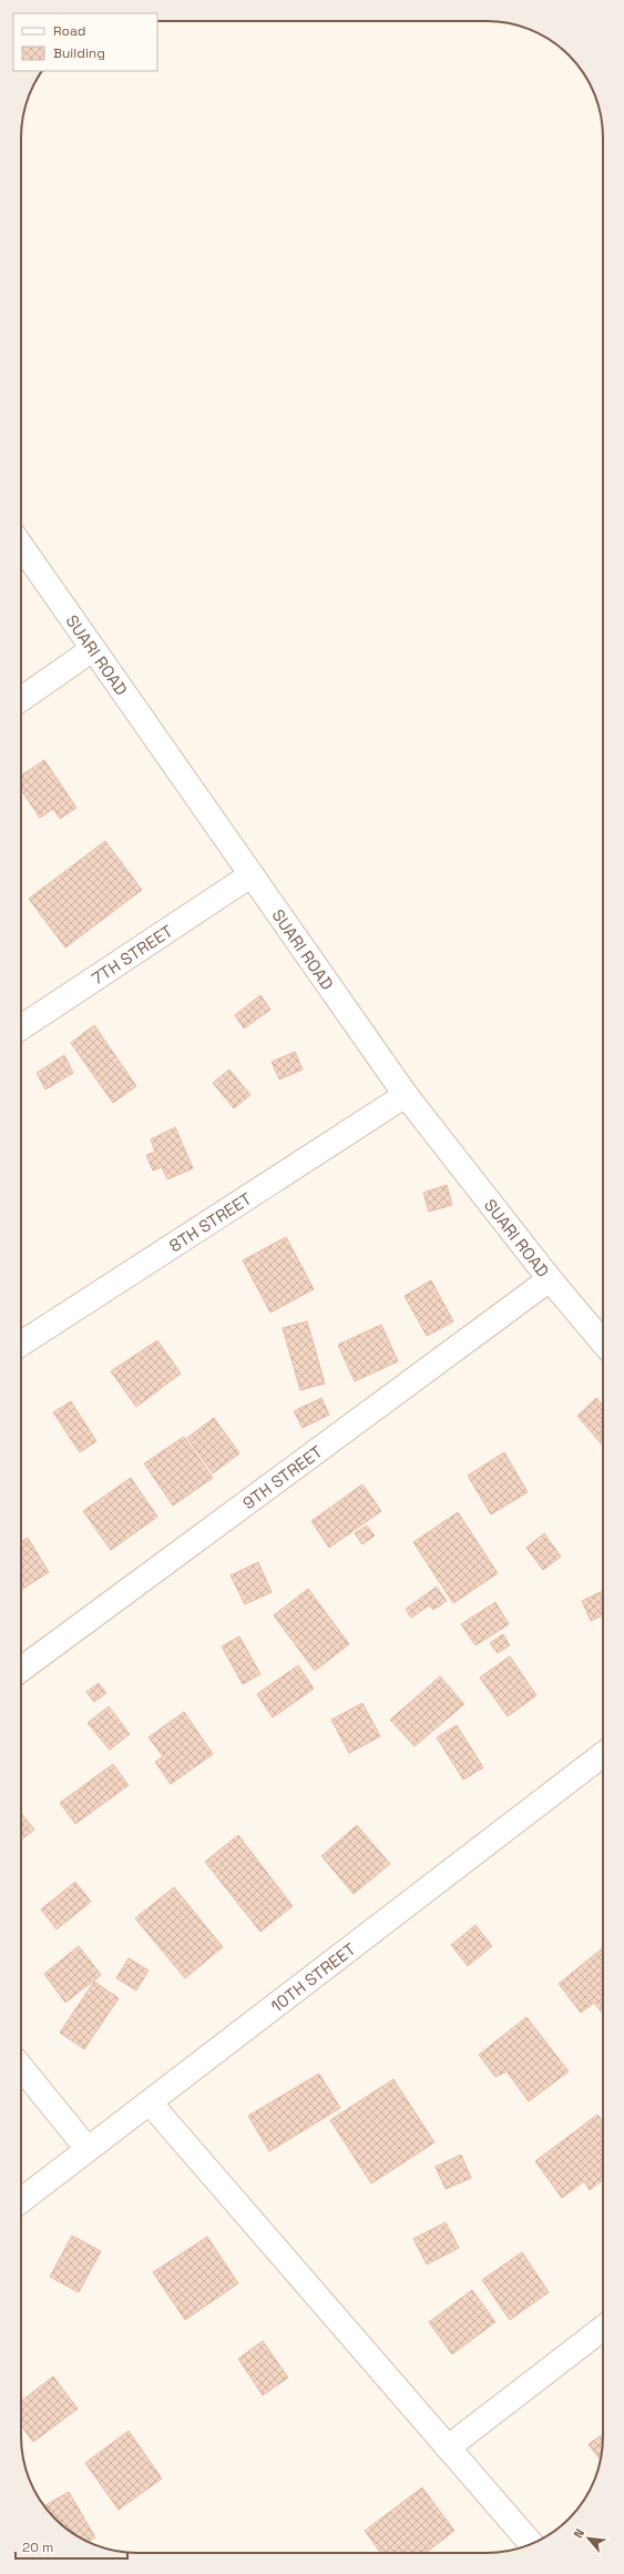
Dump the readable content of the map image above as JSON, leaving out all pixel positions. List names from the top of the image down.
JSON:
{
  "streets": {
    "street": [
      "SUARI ROAD",
      "7TH STREET",
      "8TH STREET",
      "9TH STREET",
      "10TH STREET"
    ]
  },
  "crossings": [
    ["SUARI ROAD", "7TH STREET"],
    ["SUARI ROAD", "8TH STREET"],
    ["SUARI ROAD", "9TH STREET"]
  ],
  "legend": ["Road", "Building"],
  "scale_bar": "20 m",
  "north": "top left"
}
